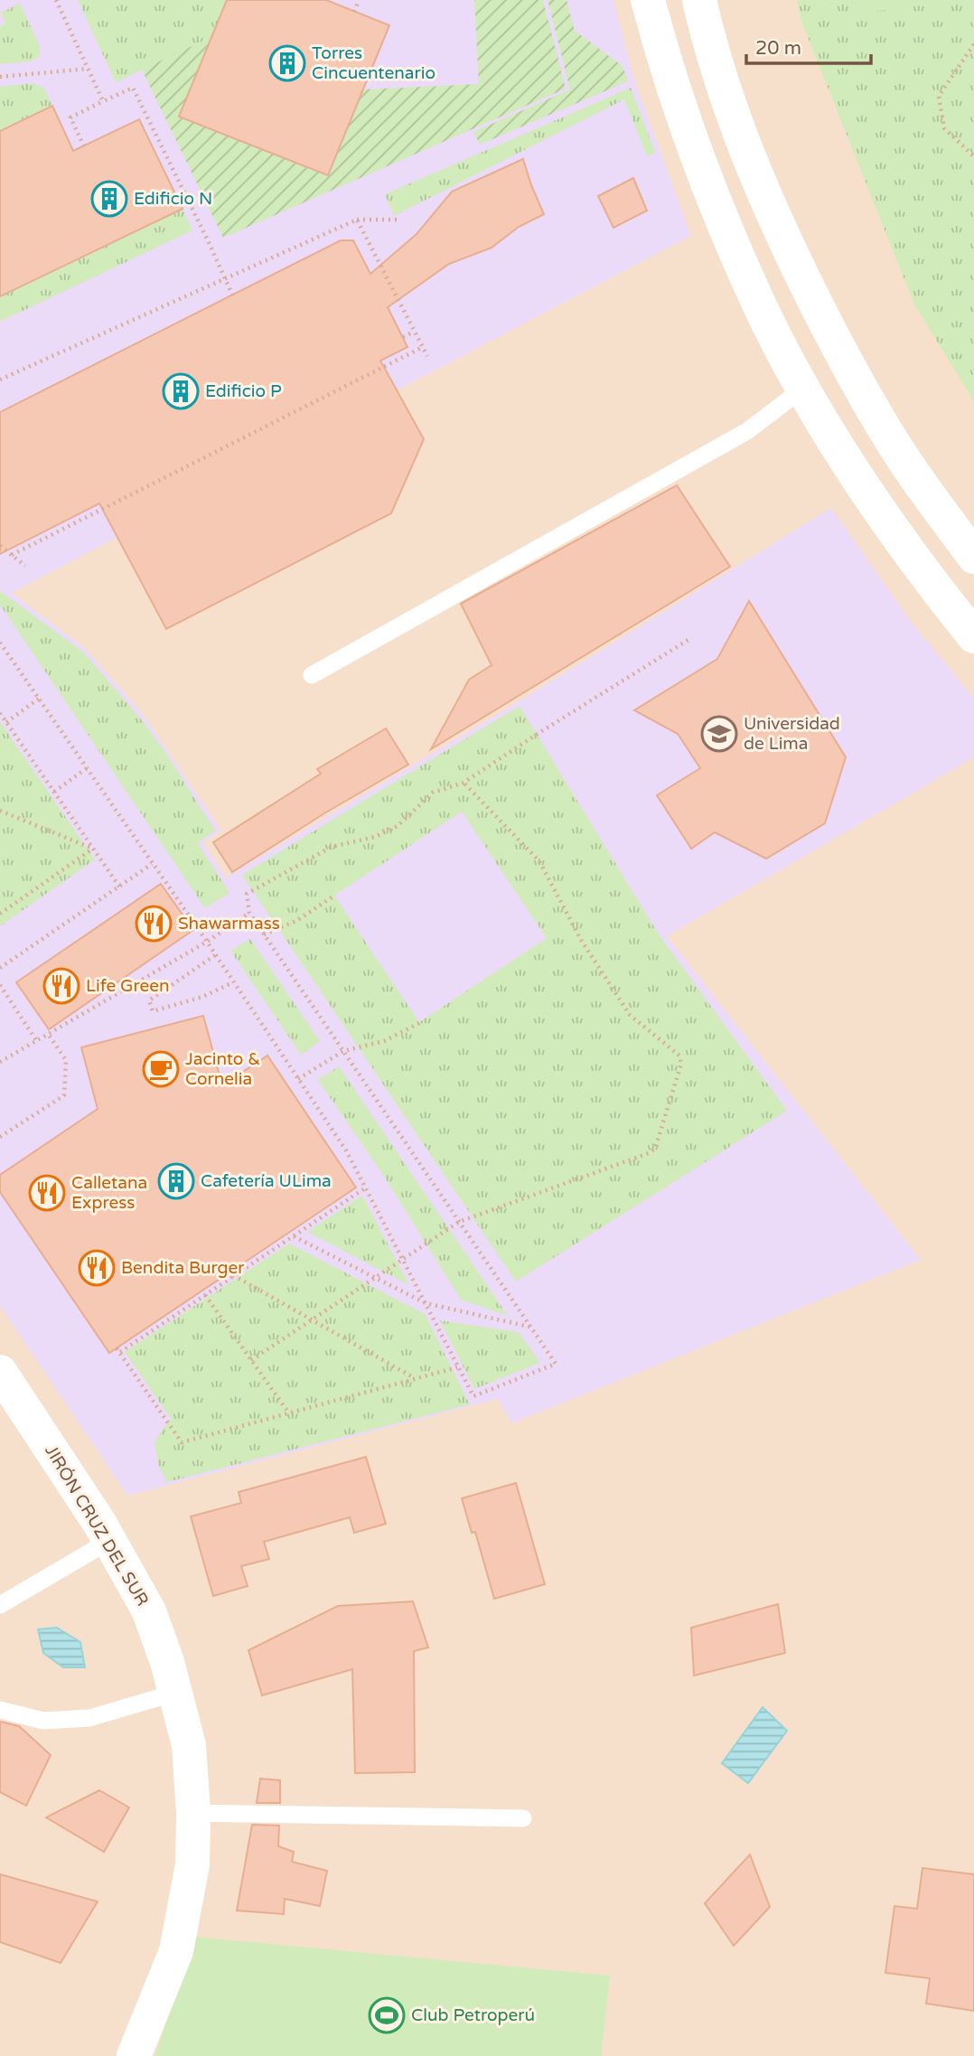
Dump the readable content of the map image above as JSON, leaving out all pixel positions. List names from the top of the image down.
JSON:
{
  "streets": {
    "street": ["JIRÓN CRUZ DEL SUR"]
  },
  "places": {
    "building": [
      "Torres Cincuentenario",
      "Edificio N",
      "Edificio P",
      "Cafetería ULima"
    ],
    "school or university": ["Universidad de Lima"],
    "restaurant": [
      "Shawarmass",
      "Life Green",
      "Calletana Express",
      "Bendita Burger"
    ],
    "cafe": ["Jacinto & Cornelia"],
    "sports": ["Club Petroperú"]
  },
  "scale_bar": "20 m"
}
